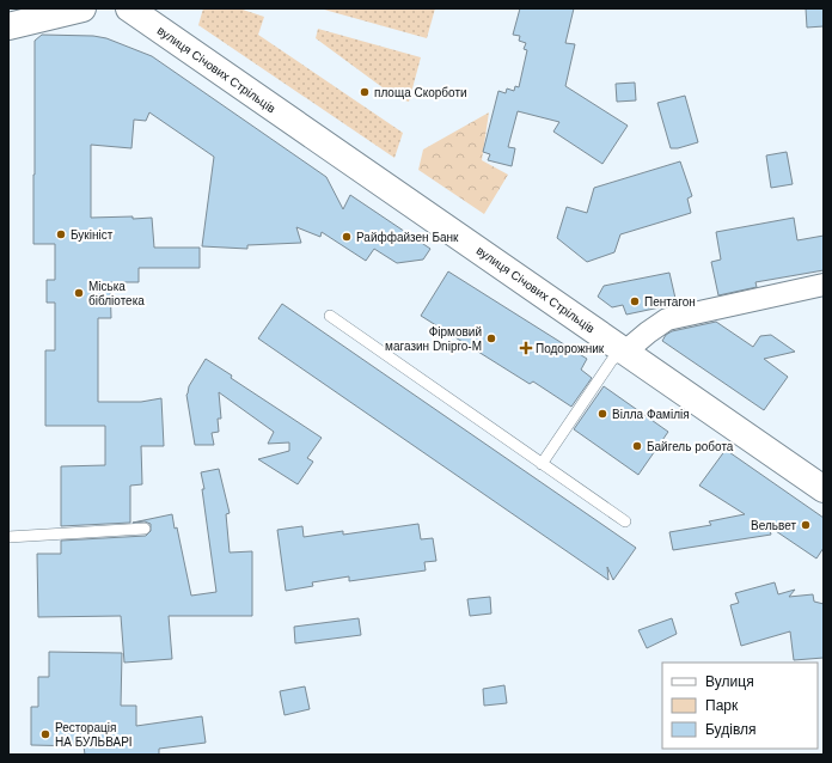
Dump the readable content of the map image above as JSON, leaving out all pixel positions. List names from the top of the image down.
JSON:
{
  "streets": {
    "street": ["вулиця Січових Стрільців"]
  },
  "places": {
    "other": [
      "площа Скорботи",
      "Букініст",
      "Райффайзен Банк",
      "Міська бібліотека",
      "Пентагон",
      "Фірмовий магазин Dnipro-M",
      "Вілла Фамілія",
      "Байгель робота",
      "Вельвет",
      "Ресторація НА БУЛЬВАРІ"
    ],
    "health": ["Подорожник"]
  },
  "legend": ["Вулиця", "Парк", "Будівля"]
}
